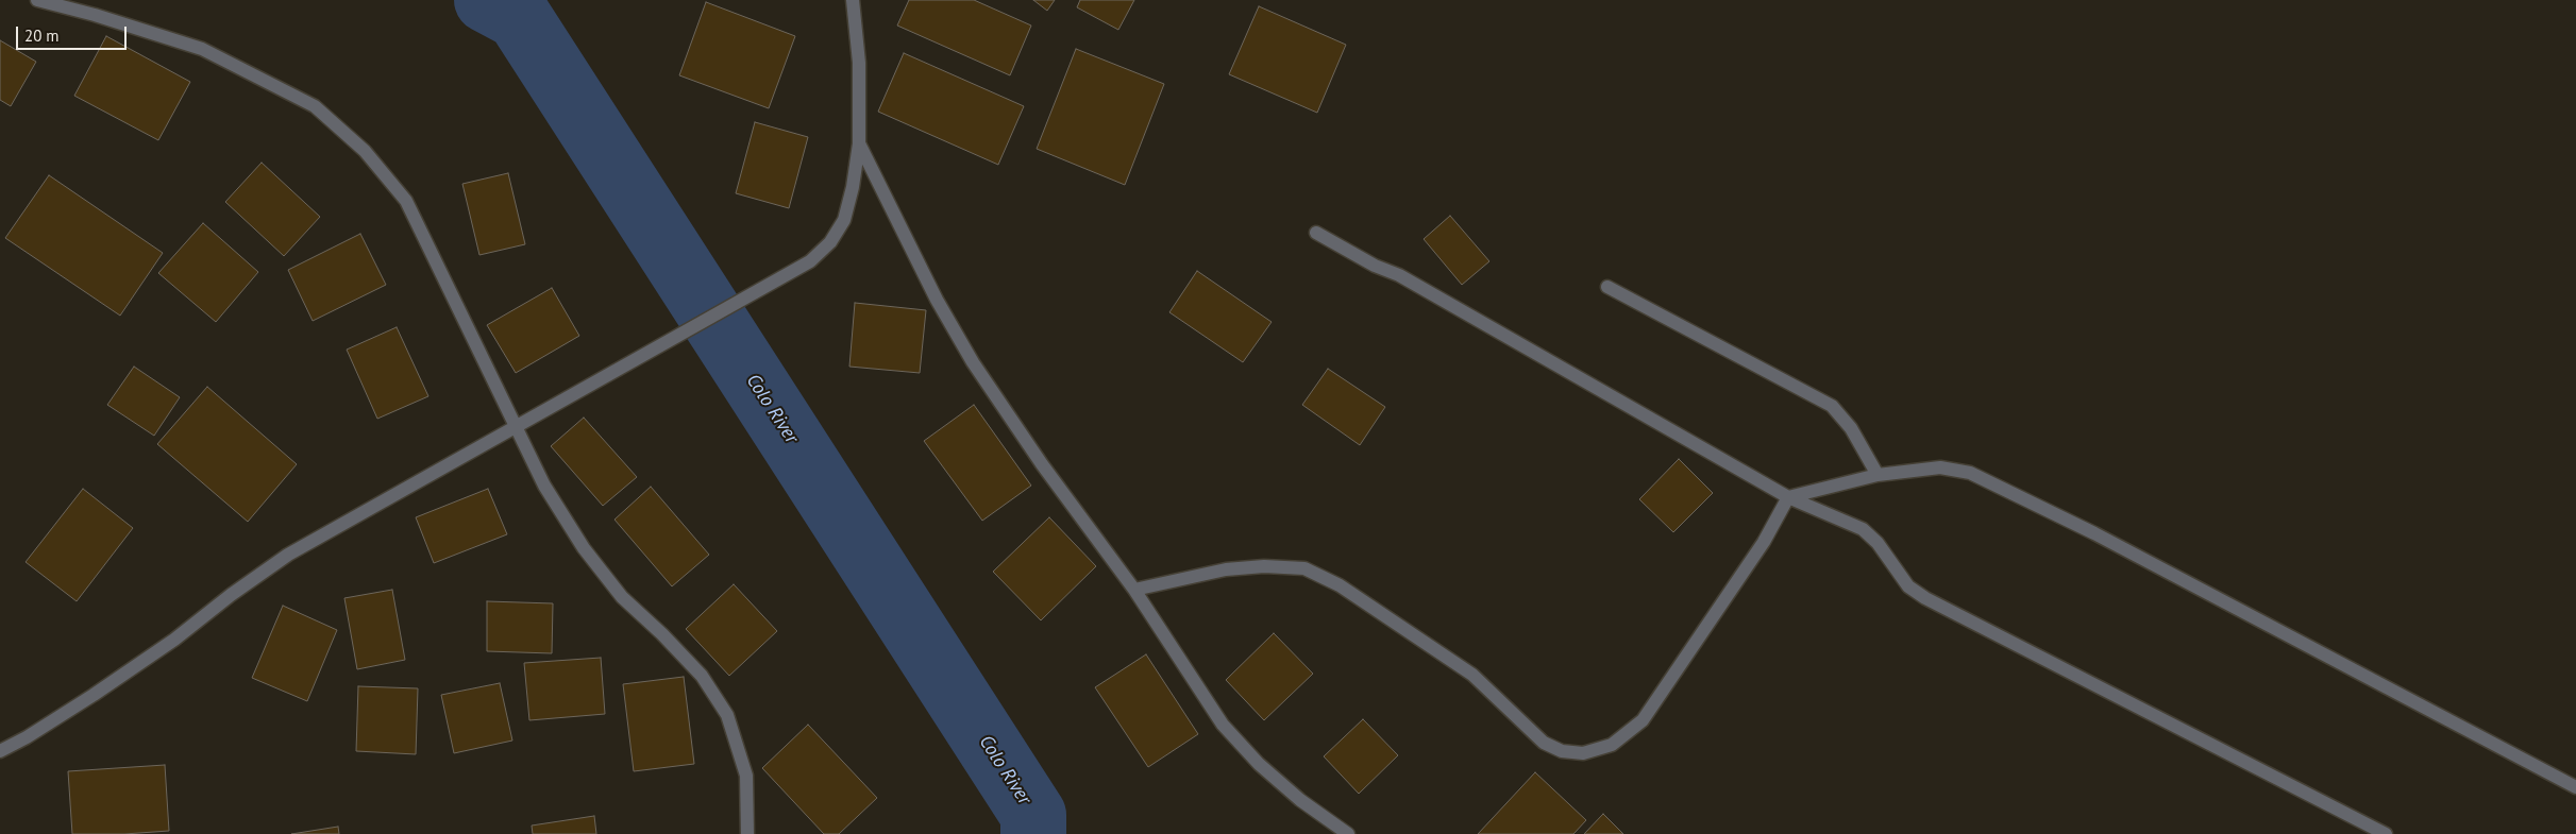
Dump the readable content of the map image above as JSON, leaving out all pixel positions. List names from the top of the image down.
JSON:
{
  "water": ["Colo River"],
  "scale_bar": "20 m"
}
